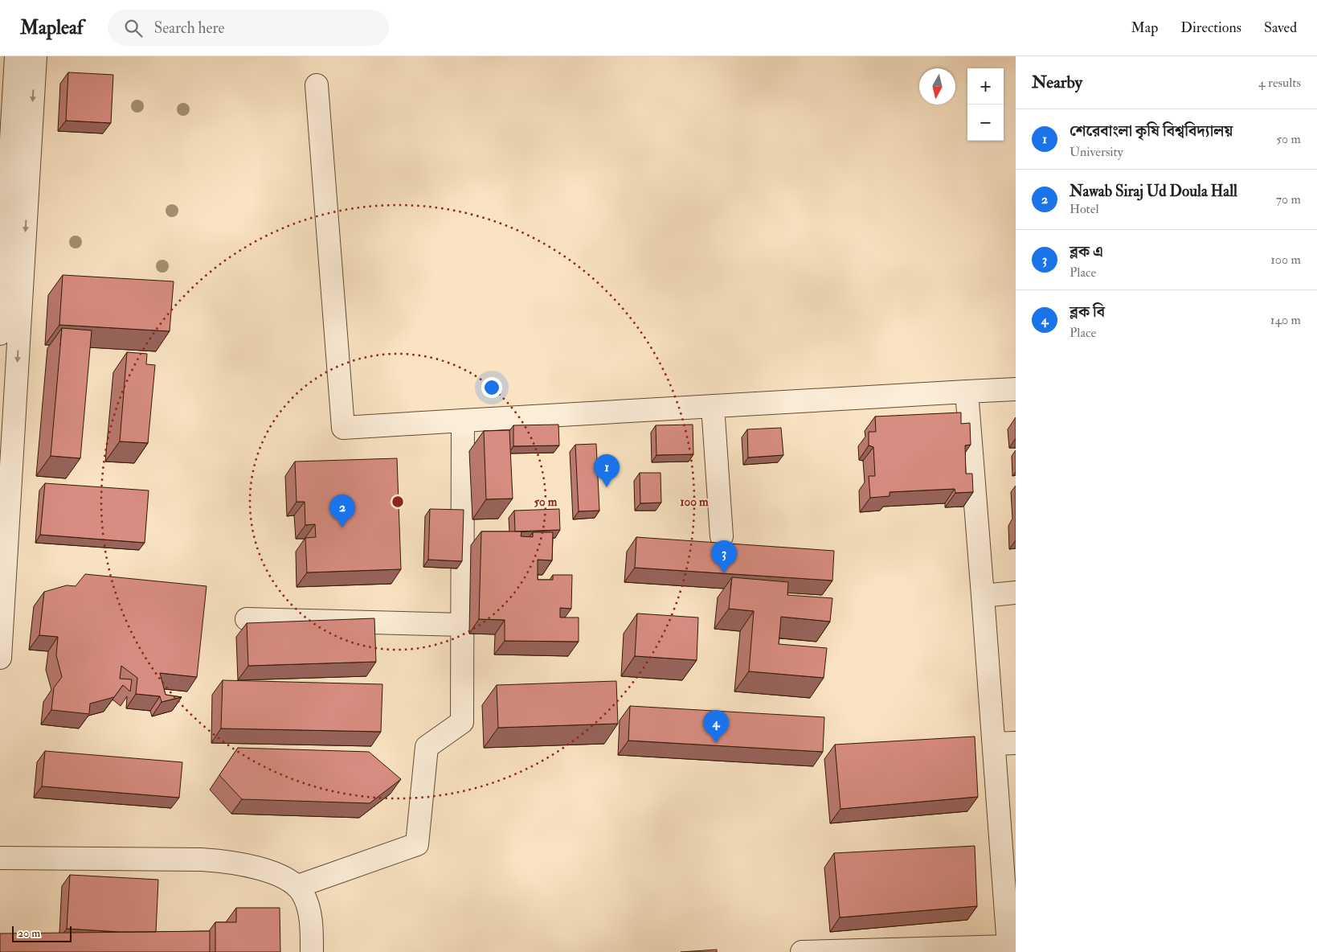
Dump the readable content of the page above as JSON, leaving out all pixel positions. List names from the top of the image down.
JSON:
{
  "scale_bar": "20 m",
  "north": "bottom",
  "page": {
    "header": "Mapleaf",
    "search": "Search here",
    "nav": ["Map", "Directions", "Saved"],
    "heading": ["Nearby", "4 results"],
    "map_buttons": ["+", "−"],
    "list": [
      {
        "mark": "1",
        "name": "শেরেবাংলা কৃষি বিশ্ববিদ্যালয়",
        "note": "University",
        "value": "50 m"
      },
      {
        "mark": "2",
        "name": "Nawab Siraj Ud Doula Hall",
        "note": "Hotel",
        "value": "70 m"
      },
      {
        "mark": "3",
        "name": "ব্লক এ",
        "note": "Place",
        "value": "100 m"
      },
      {
        "mark": "4",
        "name": "ব্লক বি",
        "note": "Place",
        "value": "140 m"
      }
    ],
    "pins": [
      "1",
      "2",
      "3",
      "4"
    ],
    "scale": "20 m"
  },
  "rings": ["50 m", "100 m"]
}
